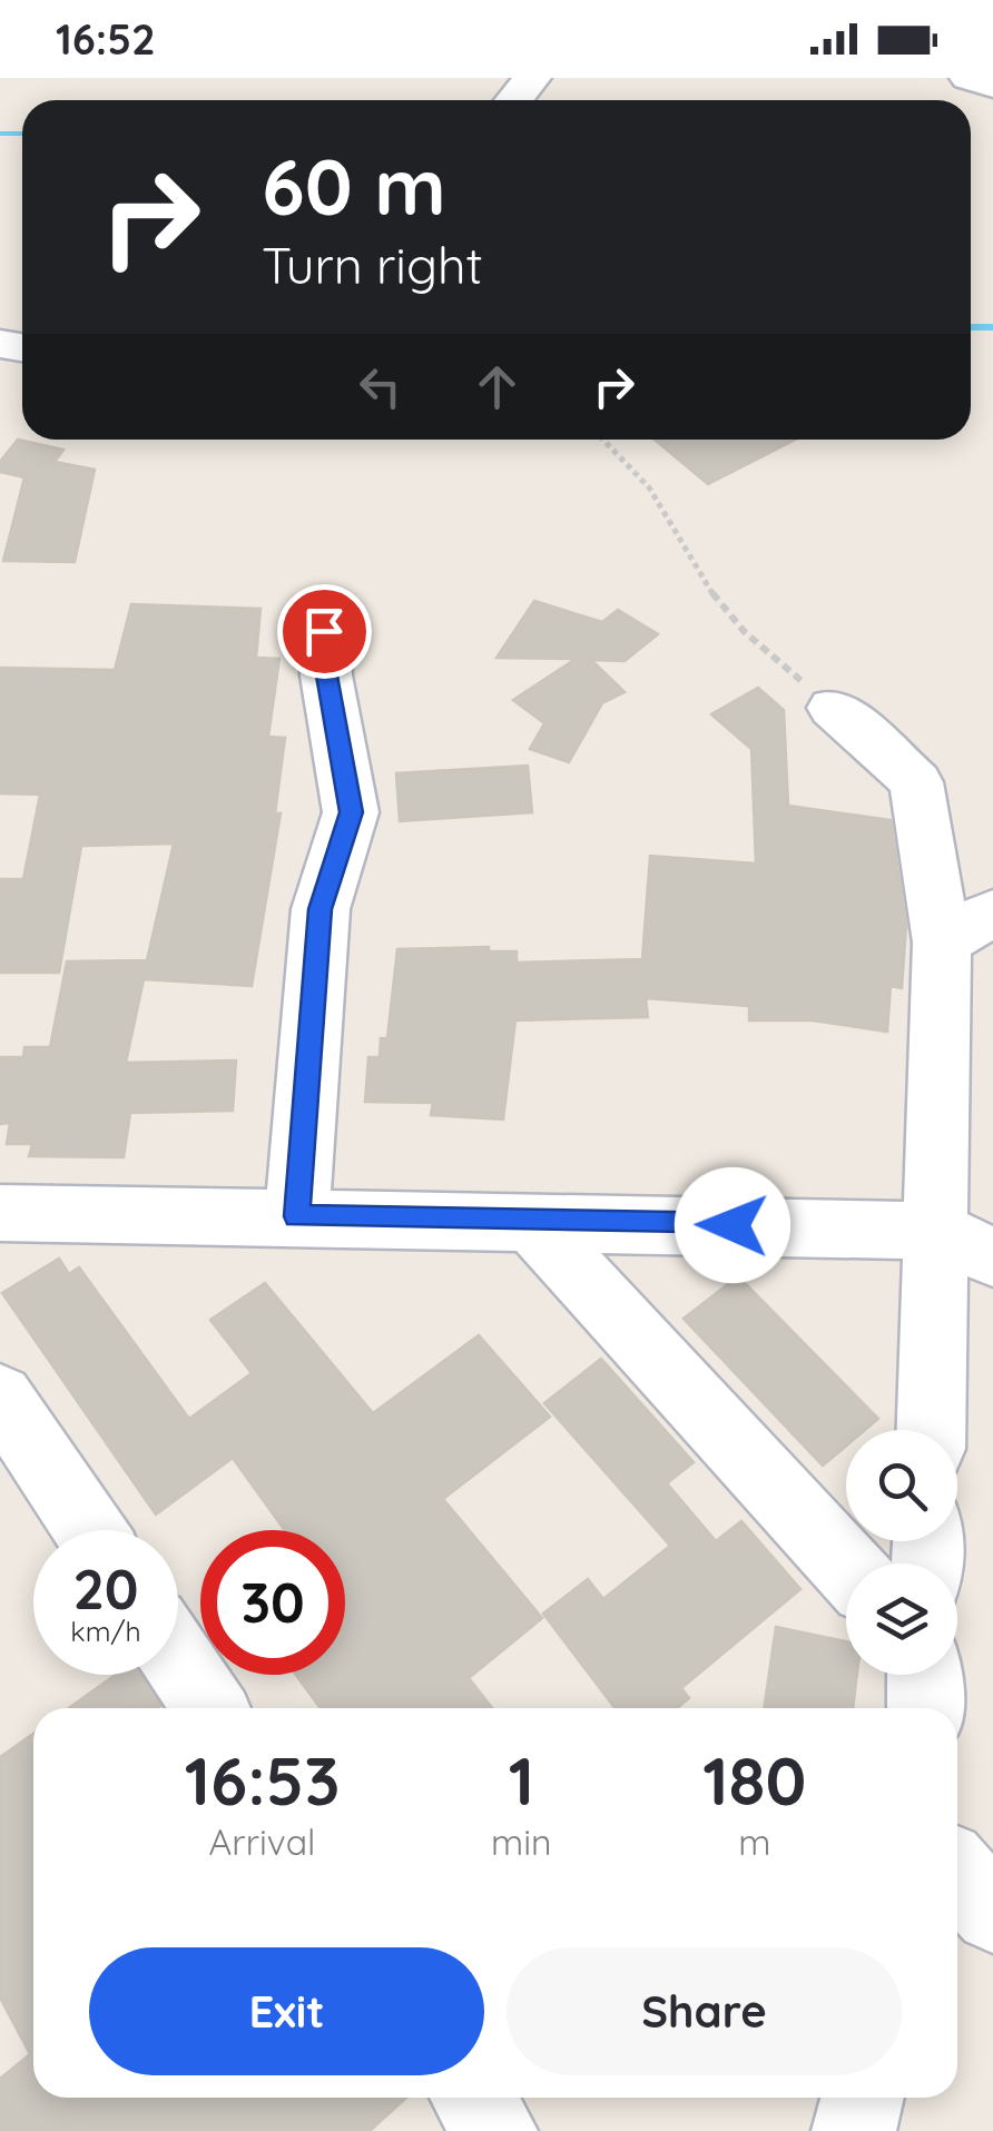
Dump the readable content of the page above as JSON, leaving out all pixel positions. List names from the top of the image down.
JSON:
{
  "page": {
    "status": "16:52",
    "turn": ["60 m", "Turn right"],
    "speed": "20 km/h",
    "limit": "30",
    "eta": [
      "16:53",
      "Arrival",
      "1",
      "min",
      "180",
      "m"
    ],
    "buttons": ["Exit", "Share"]
  }
}
